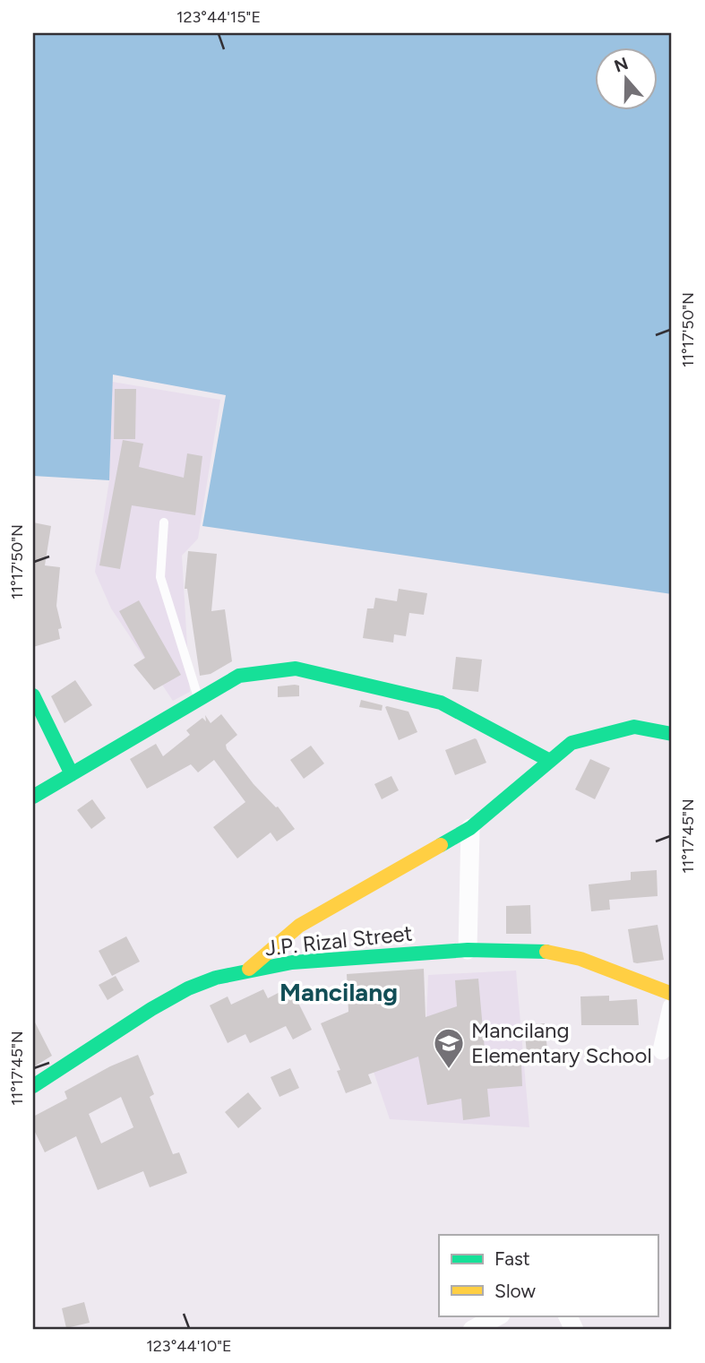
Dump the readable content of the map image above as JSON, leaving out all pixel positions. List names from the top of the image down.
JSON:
{
  "streets": {
    "street": ["J.P. Rizal Street"]
  },
  "districts": ["Mancilang"],
  "places": {
    "school or university": ["Mancilang Elementary School"]
  },
  "legend": ["Fast", "Slow"],
  "north": "top",
  "coordinates": [
    "123°44'15\"E",
    "11°17'50\"N",
    "11°17'45\"N",
    "123°44'10\"E"
  ]
}
